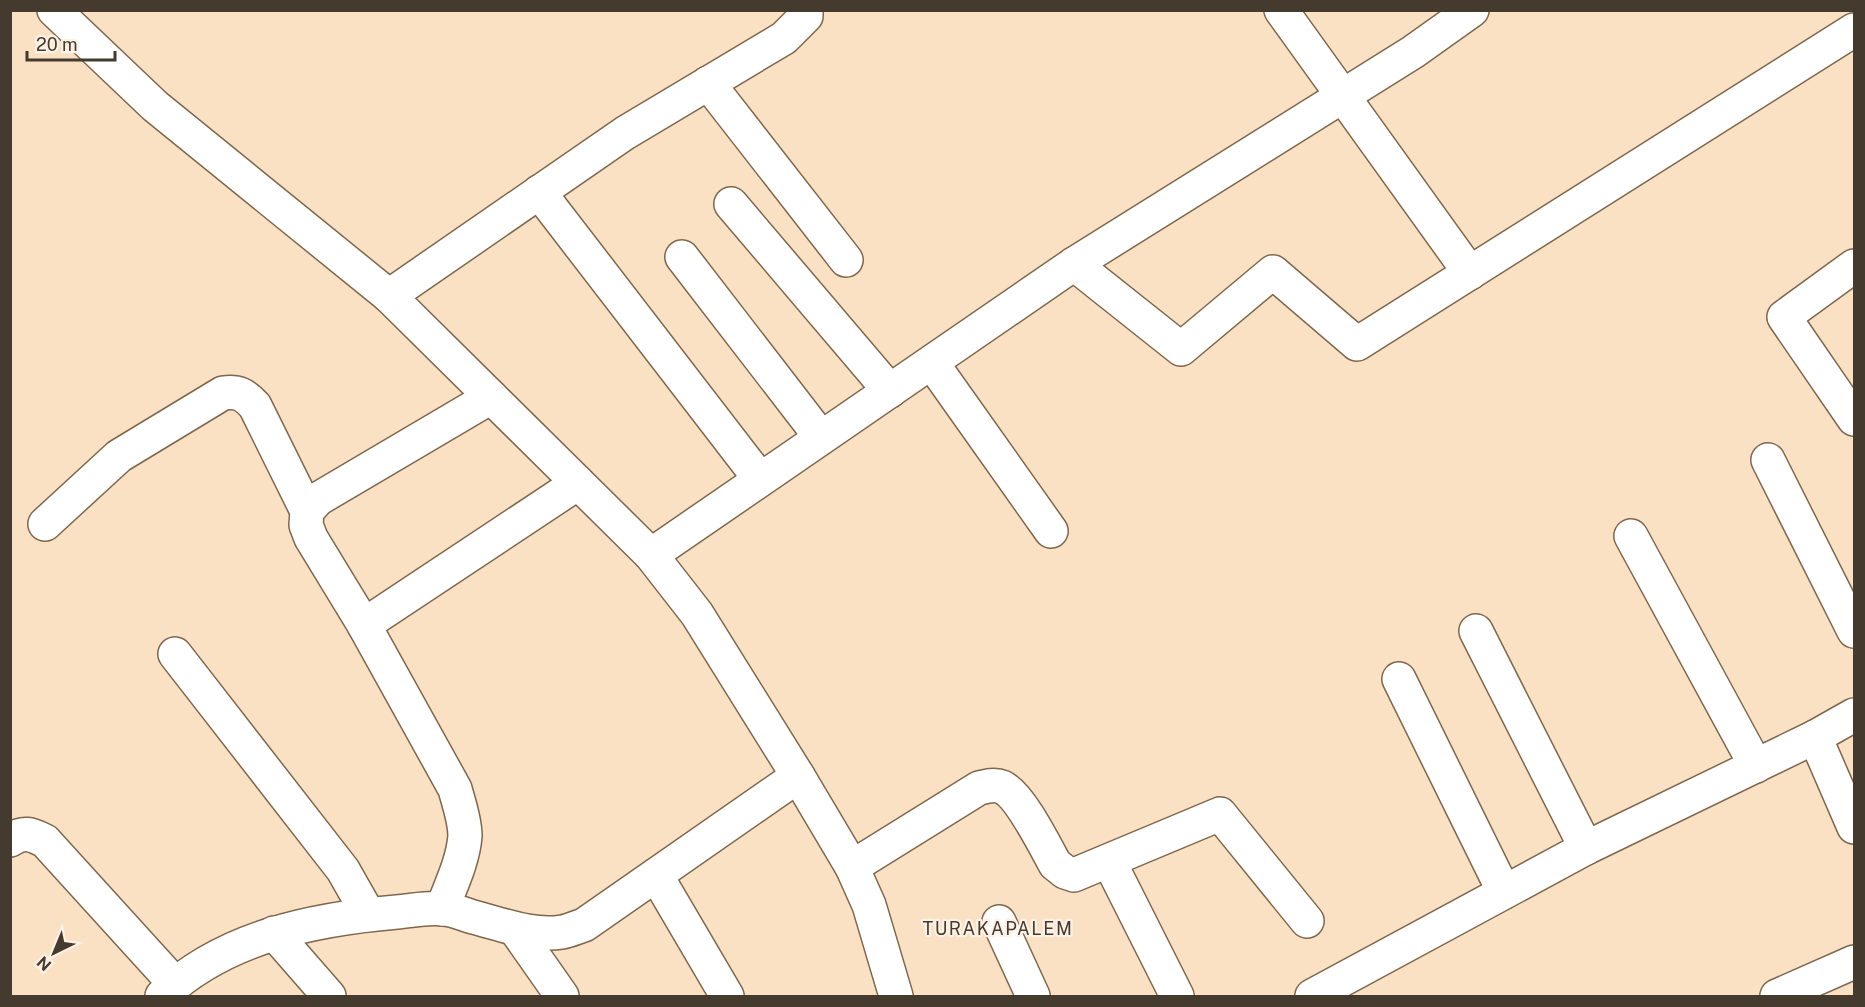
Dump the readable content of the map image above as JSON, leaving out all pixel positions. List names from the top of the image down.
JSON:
{
  "districts": ["TURAKAPALEM"],
  "scale_bar": "20 m",
  "north": "bottom left"
}
